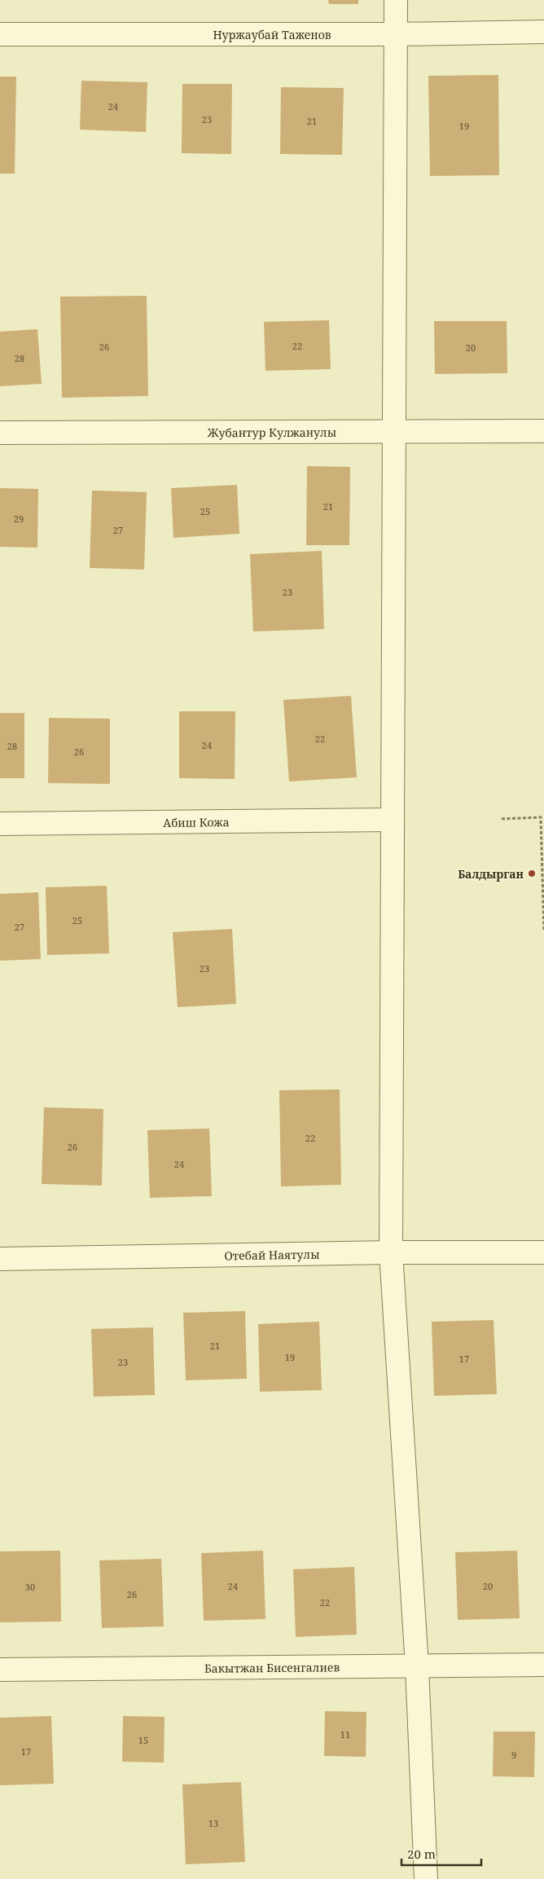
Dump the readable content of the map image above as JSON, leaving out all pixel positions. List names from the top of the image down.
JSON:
{
  "streets": {
    "street": [
      "Нуржаубай Таженов",
      "Жубантур Кулжанулы",
      "Абиш Кожа",
      "Отебай Наятулы",
      "Бакытжан Бисенгалиев"
    ]
  },
  "places": ["Балдырган"],
  "house_numbers": [
    "24",
    "23",
    "21",
    "19",
    "22",
    "26",
    "20",
    "28",
    "21",
    "25",
    "29",
    "27",
    "23",
    "22",
    "24",
    "28",
    "26",
    "25",
    "27",
    "23",
    "22",
    "26",
    "24",
    "21",
    "19",
    "17",
    "23",
    "24",
    "20",
    "30",
    "26",
    "22",
    "11",
    "15",
    "17",
    "9",
    "13"
  ],
  "scale_bar": "20 m"
}
